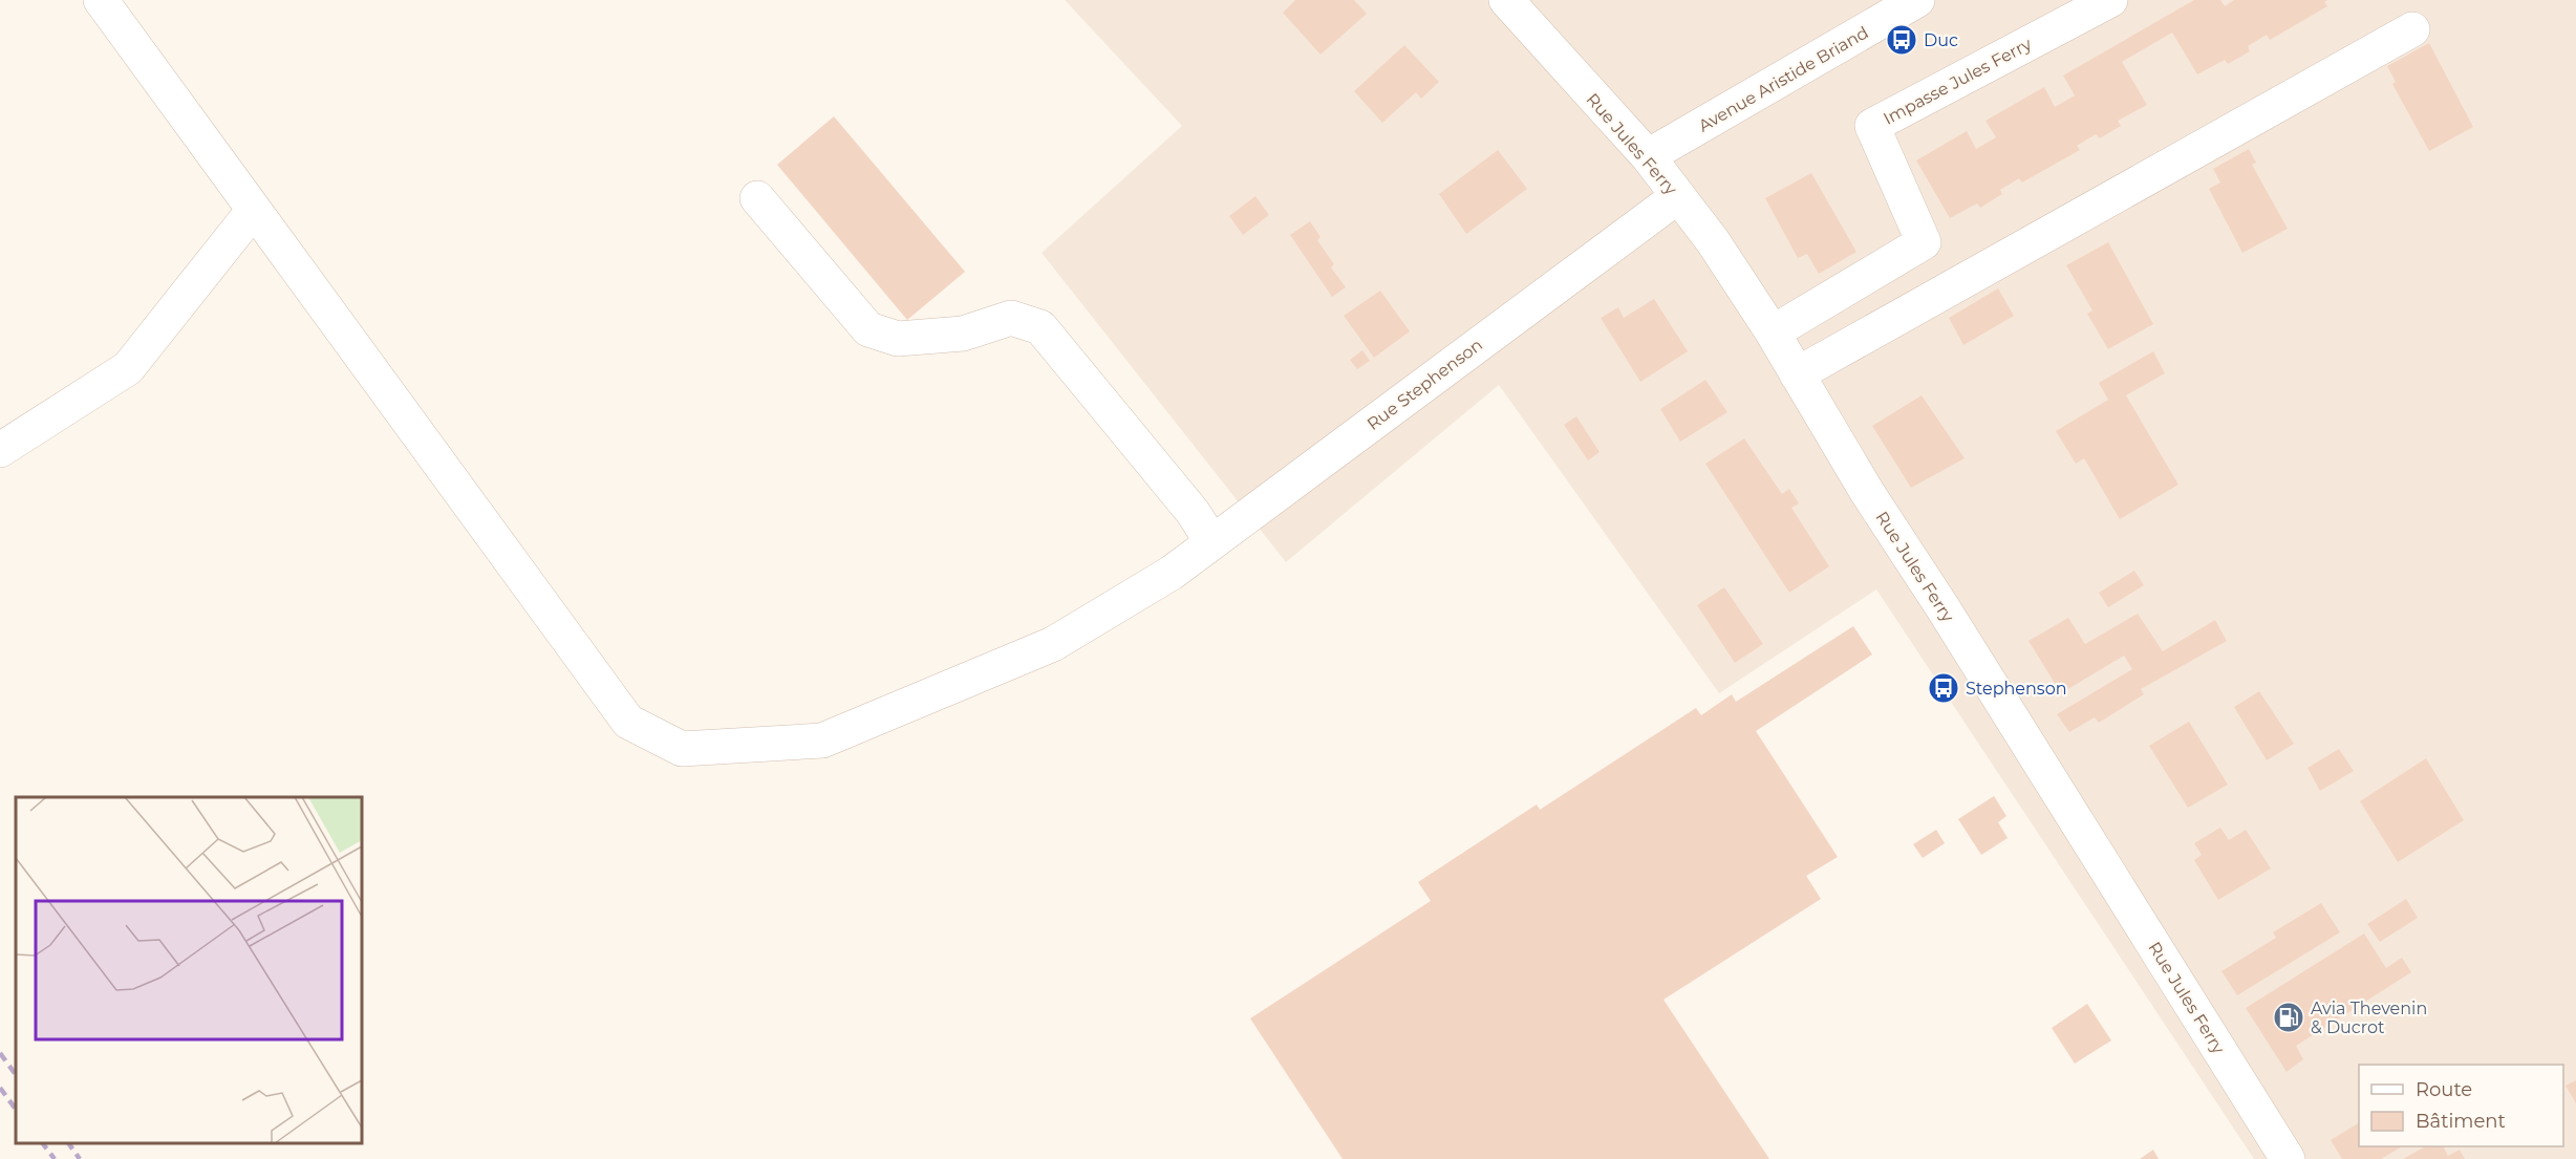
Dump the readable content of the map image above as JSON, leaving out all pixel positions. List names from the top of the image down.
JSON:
{
  "streets": {
    "street": [
      "Avenue Aristide Briand",
      "Impasse Jules Ferry",
      "Rue Jules Ferry",
      "Rue Stephenson"
    ]
  },
  "crossings": [
    ["Avenue Aristide Briand", "Rue Jules Ferry"],
    ["Impasse Jules Ferry", "Rue Jules Ferry"],
    ["Rue Jules Ferry", "Rue Stephenson"]
  ],
  "places": {
    "bus stop": ["Duc", "Stephenson"],
    "fuel station": ["Avia Thevenin & Ducrot"]
  },
  "legend": ["Route", "Bâtiment"]
}
